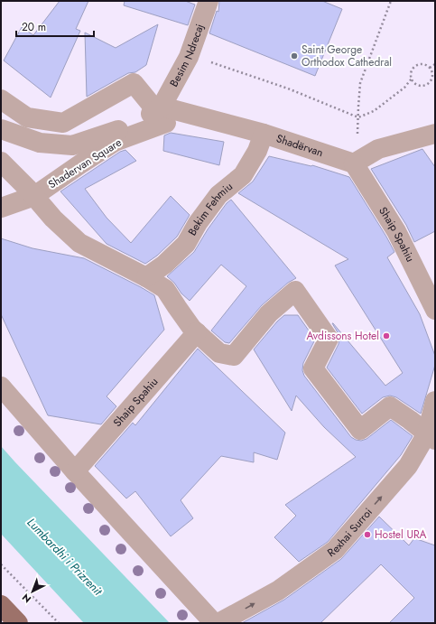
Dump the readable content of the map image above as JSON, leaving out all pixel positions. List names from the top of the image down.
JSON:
{
  "streets": {
    "street": [
      "Besim Ndrecaj",
      "Shadërvan",
      "Shadervan Square",
      "Bekim Fehmiu",
      "Shaip Spahiu",
      "Rexhai Surroi"
    ]
  },
  "crossings": [
    ["Besim Ndrecaj", "Shadërvan"],
    ["Besim Ndrecaj", "Shadervan Square"],
    ["Shadërvan", "Shadervan Square"],
    ["Shadërvan", "Bekim Fehmiu"],
    ["Shadërvan", "Shaip Spahiu"]
  ],
  "one_way": ["Rexhai Surroi"],
  "water": ["Lumbardhi i Prizrenit"],
  "places": ["Saint George Orthodox Cathedral", "Avdissons Hotel", "Hostel URA"],
  "scale_bar": "20 m",
  "north": "bottom left"
}
